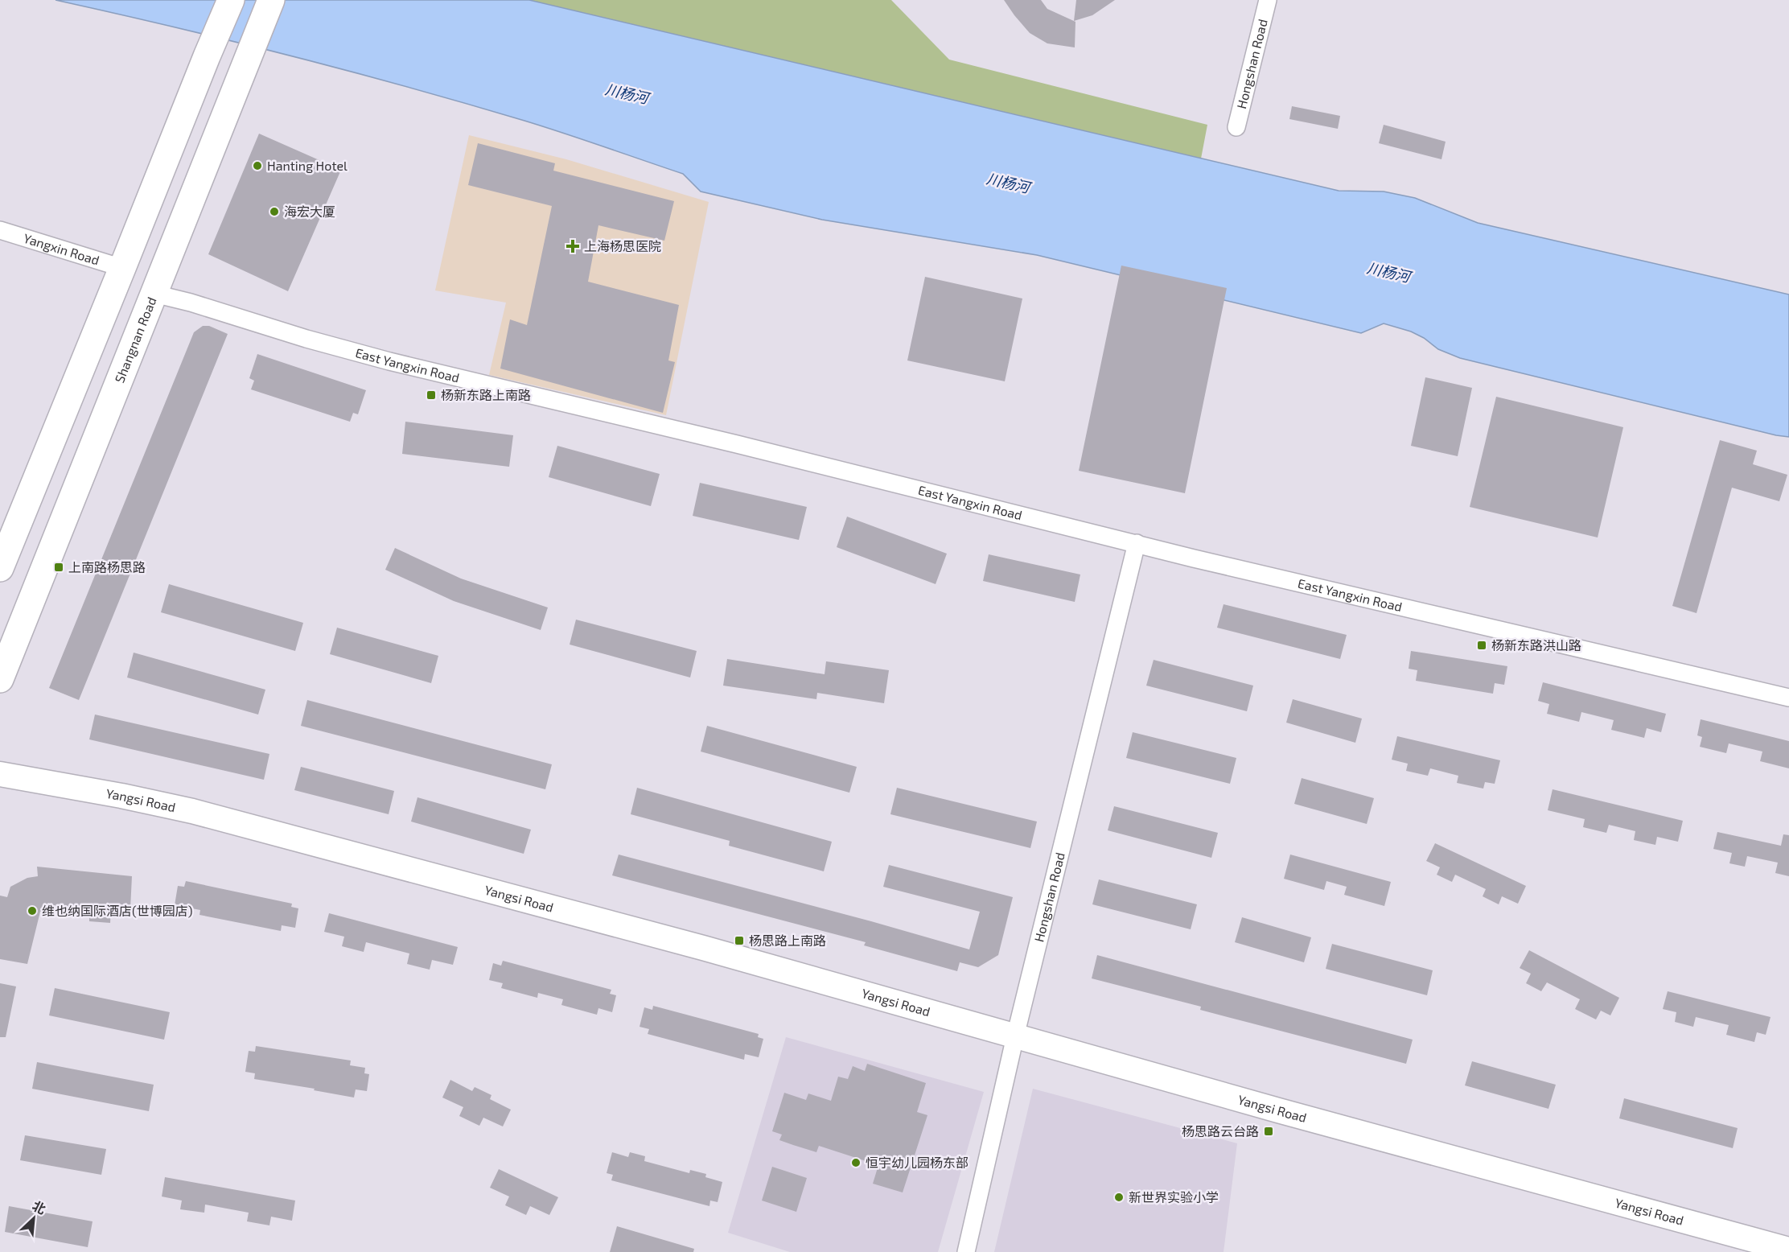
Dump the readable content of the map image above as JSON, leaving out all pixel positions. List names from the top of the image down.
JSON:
{
  "streets": {
    "main road": ["Shangnan Road"],
    "street": [
      "Hongshan Road",
      "Yangxin Road",
      "East Yangxin Road",
      "Yangsi Road"
    ]
  },
  "crossings": [
    ["Hongshan Road", "East Yangxin Road"],
    ["Hongshan Road", "Yangsi Road"],
    ["Shangnan Road", "East Yangxin Road"]
  ],
  "water": ["川杨河"],
  "places": {
    "other": [
      "Hanting Hotel",
      "海宏大厦",
      "维也纳国际酒店(世博园店)",
      "恒宇幼儿园杨东部",
      "新世界实验小学"
    ],
    "health": ["上海杨思医院"],
    "transit": [
      "杨新东路上南路",
      "上南路杨思路",
      "杨新东路洪山路",
      "杨思路上南路",
      "杨思路云台路"
    ]
  },
  "north": "top right"
}
